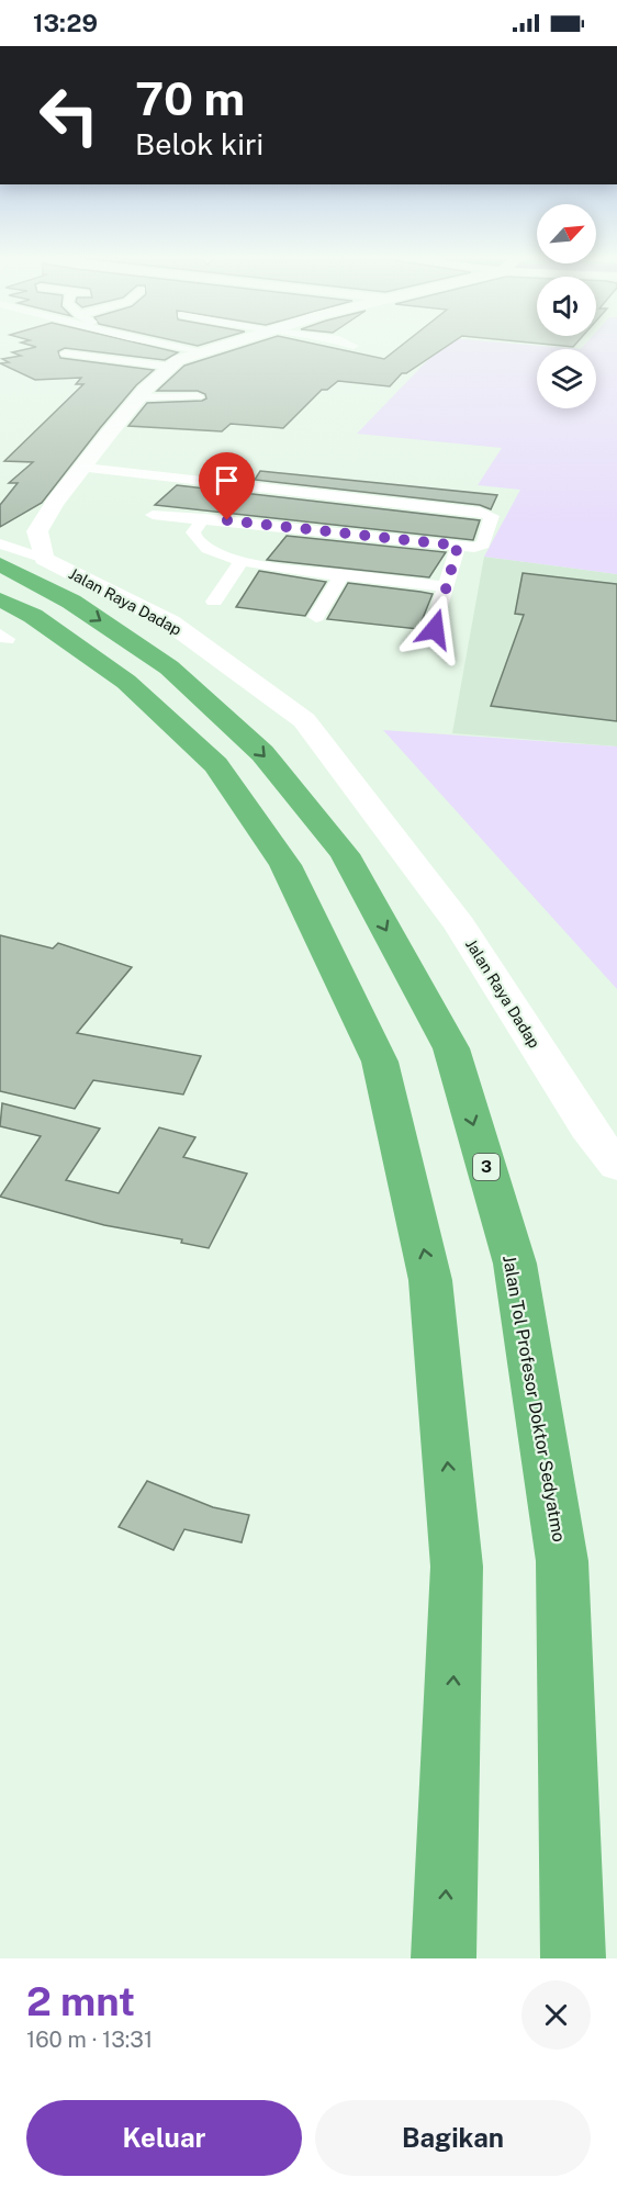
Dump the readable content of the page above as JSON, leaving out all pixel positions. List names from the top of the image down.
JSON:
{
  "streets": {
    "highway": ["3", "Jalan Tol Profesor Doktor Sedyatmo"],
    "main road": ["Jalan Raya Dadap"]
  },
  "north": "top right",
  "page": {
    "status": "13:29",
    "turn": ["70 m", "Belok kiri"],
    "heading": ["2 mnt", "160 m · 13:31"],
    "buttons": ["Keluar", "Bagikan"]
  }
}
